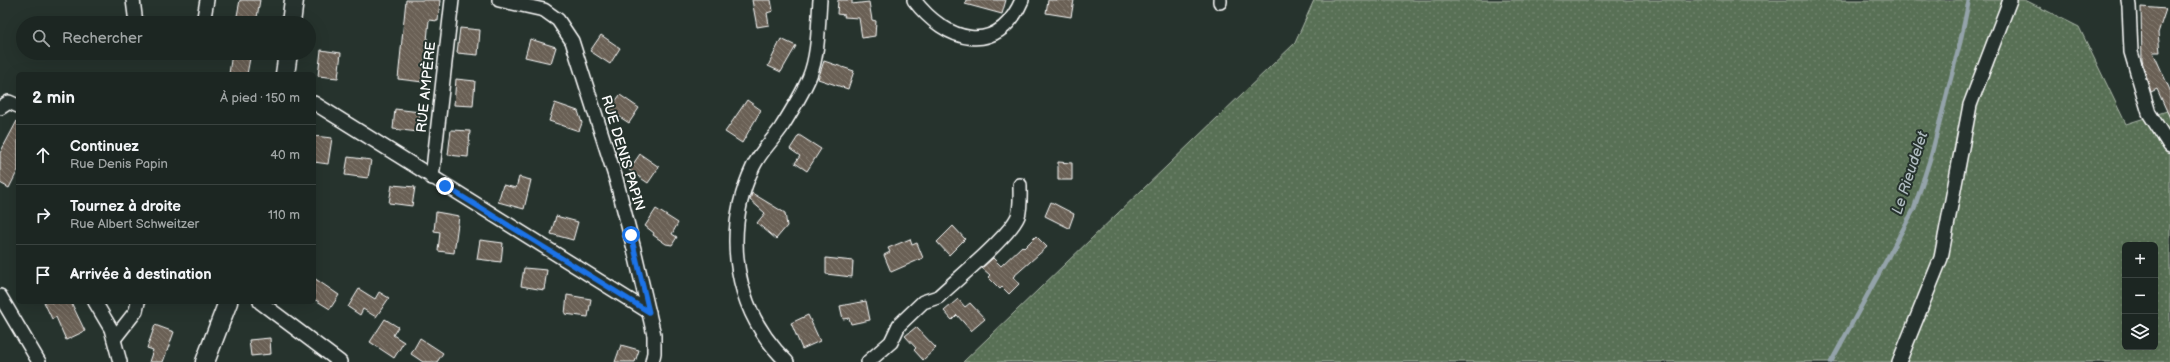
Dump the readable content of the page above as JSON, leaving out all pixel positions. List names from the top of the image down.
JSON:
{
  "streets": {
    "street": ["RUE AMPÈRE", "RUE DENIS PAPIN"]
  },
  "water": ["Le Rieudelet"],
  "page": {
    "search": "Rechercher",
    "heading": ["2 min", "À pied · 150 m"],
    "list": [
      ["Continuez", "Rue Denis Papin", "40 m"],
      ["Tournez à droite", "Rue Albert Schweitzer", "110 m"],
      "Arrivée à destination"
    ],
    "map_buttons": ["+", "−"]
  }
}
